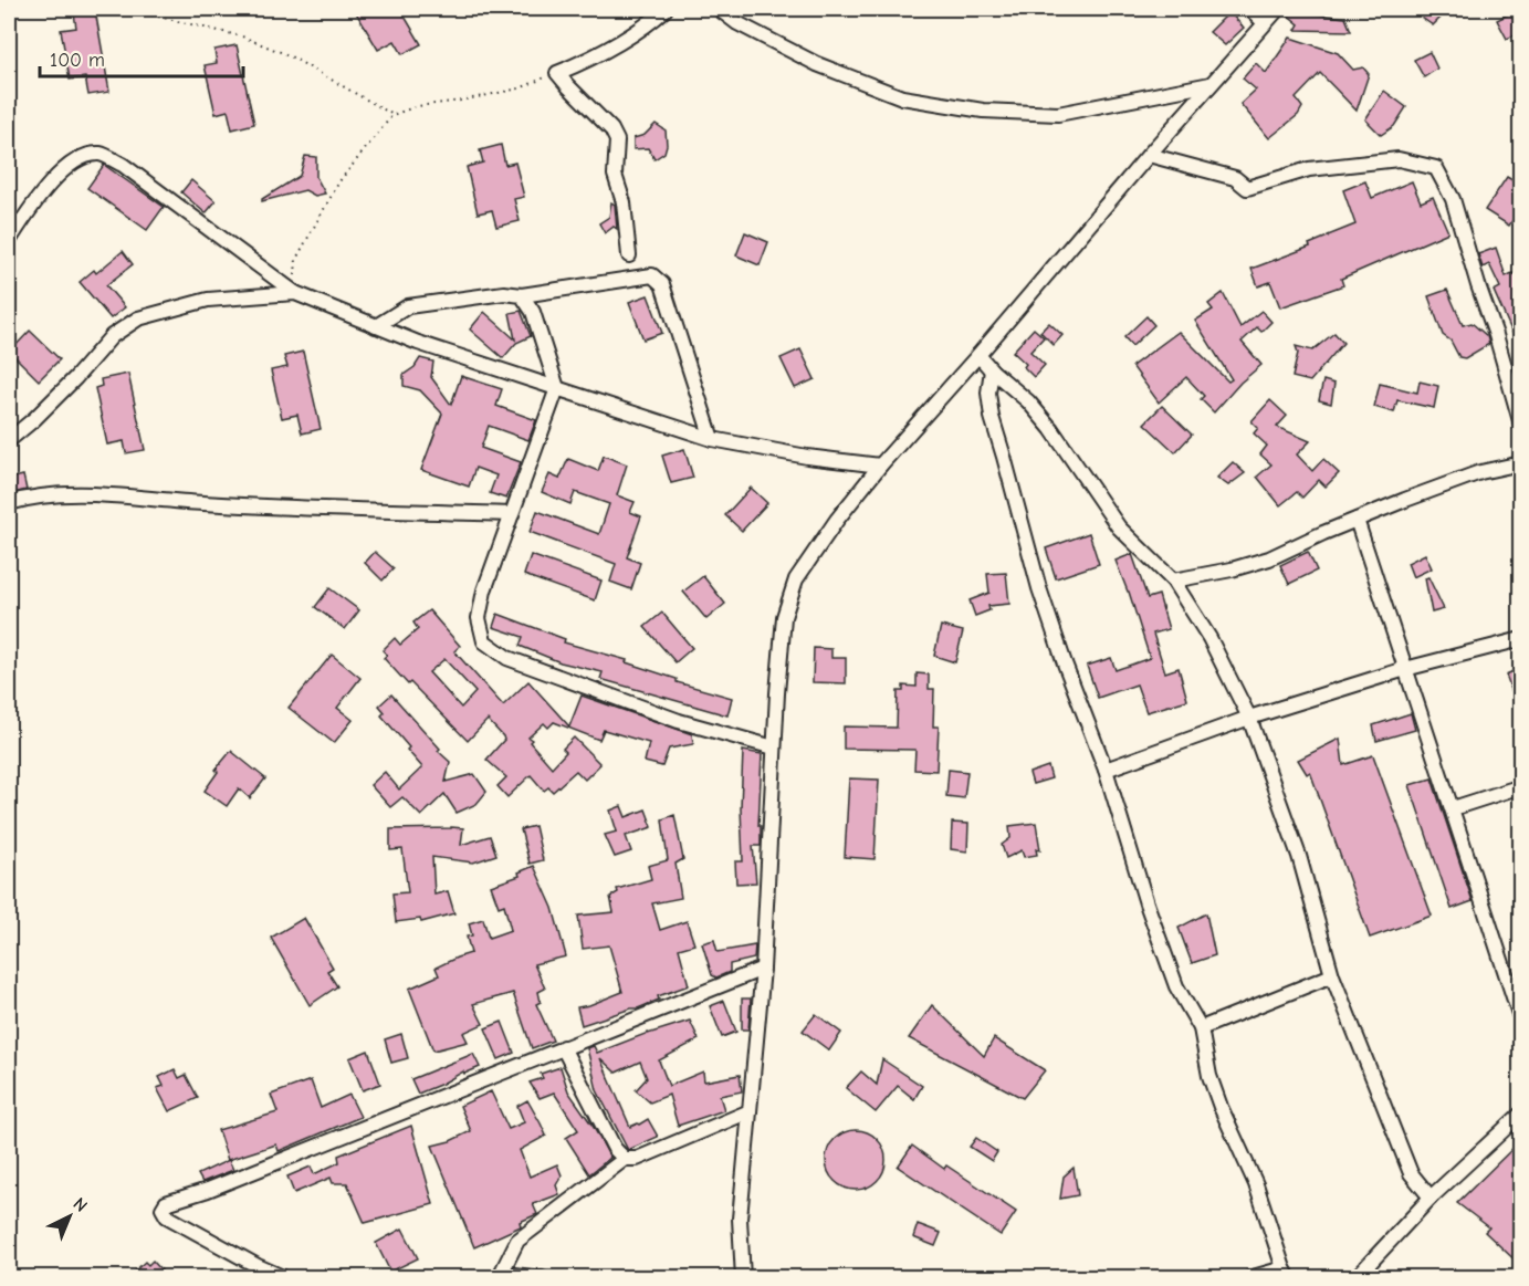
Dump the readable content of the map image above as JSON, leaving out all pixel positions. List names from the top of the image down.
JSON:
{
  "scale_bar": "100 m",
  "north": "top right"
}
